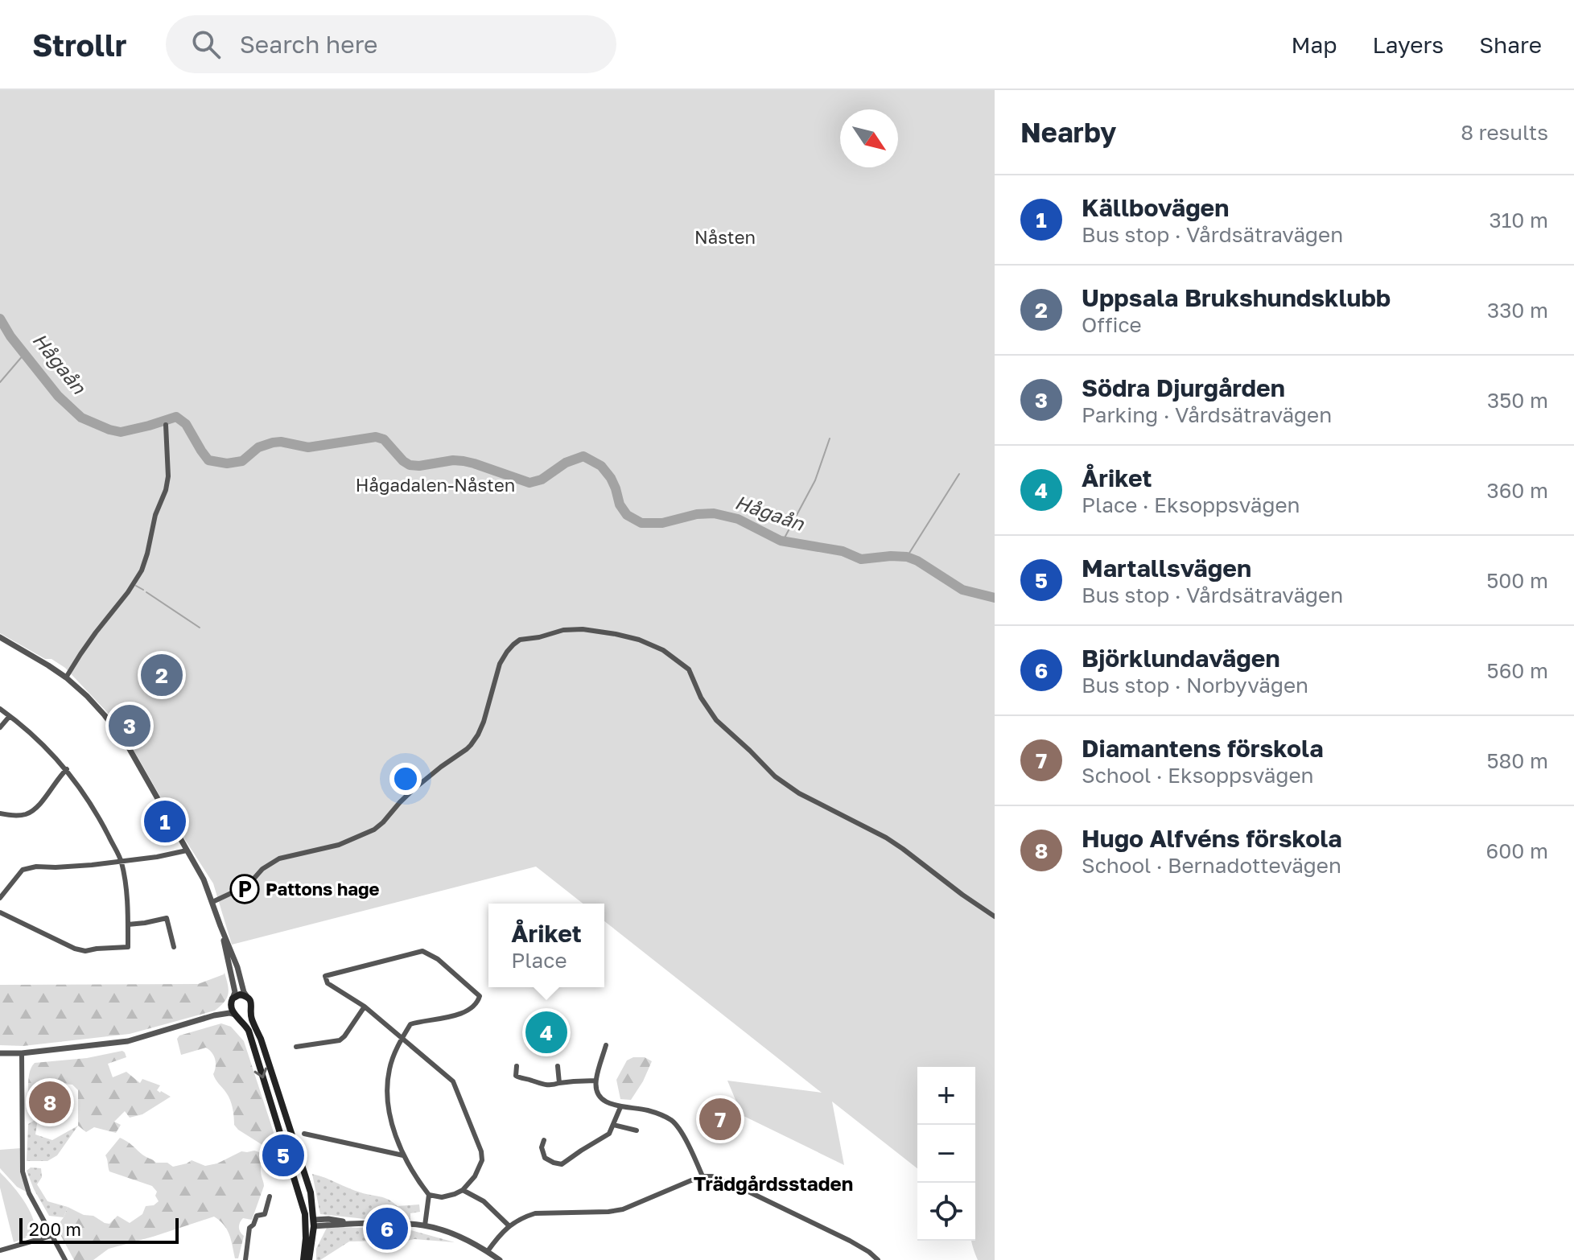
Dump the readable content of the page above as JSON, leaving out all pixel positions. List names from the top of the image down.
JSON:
{
  "districts": ["Trädgårdsstaden"],
  "water": ["Hågaån"],
  "parks": ["Nåsten", "Hågadalen-Nåsten"],
  "places": {
    "parking": ["Pattons hage"]
  },
  "scale_bar": "200 m",
  "north": "bottom right",
  "page": {
    "header": "Strollr",
    "search": "Search here",
    "nav": ["Map", "Layers", "Share"],
    "heading": ["Nearby", "8 results"],
    "list": [
      {
        "mark": "1",
        "name": "Källbovägen",
        "note": "Bus stop · Vårdsätravägen",
        "value": "310 m"
      },
      {
        "mark": "2",
        "name": "Uppsala Brukshundsklubb",
        "note": "Office",
        "value": "330 m"
      },
      {
        "mark": "3",
        "name": "Södra Djurgården",
        "note": "Parking · Vårdsätravägen",
        "value": "350 m"
      },
      {
        "mark": "4",
        "name": "Åriket",
        "note": "Place · Eksoppsvägen",
        "value": "360 m"
      },
      {
        "mark": "5",
        "name": "Martallsvägen",
        "note": "Bus stop · Vårdsätravägen",
        "value": "500 m"
      },
      {
        "mark": "6",
        "name": "Björklundavägen",
        "note": "Bus stop · Norbyvägen",
        "value": "560 m"
      },
      {
        "mark": "7",
        "name": "Diamantens förskola",
        "note": "School · Eksoppsvägen",
        "value": "580 m"
      },
      {
        "mark": "8",
        "name": "Hugo Alfvéns förskola",
        "note": "School · Bernadottevägen",
        "value": "600 m"
      }
    ],
    "pins": [
      "2",
      "3",
      "1",
      "4",
      "8",
      "7",
      "5",
      "6"
    ],
    "popup": ["Åriket", "Place"],
    "map_buttons": ["+", "−"],
    "scale": "200 m"
  }
}
